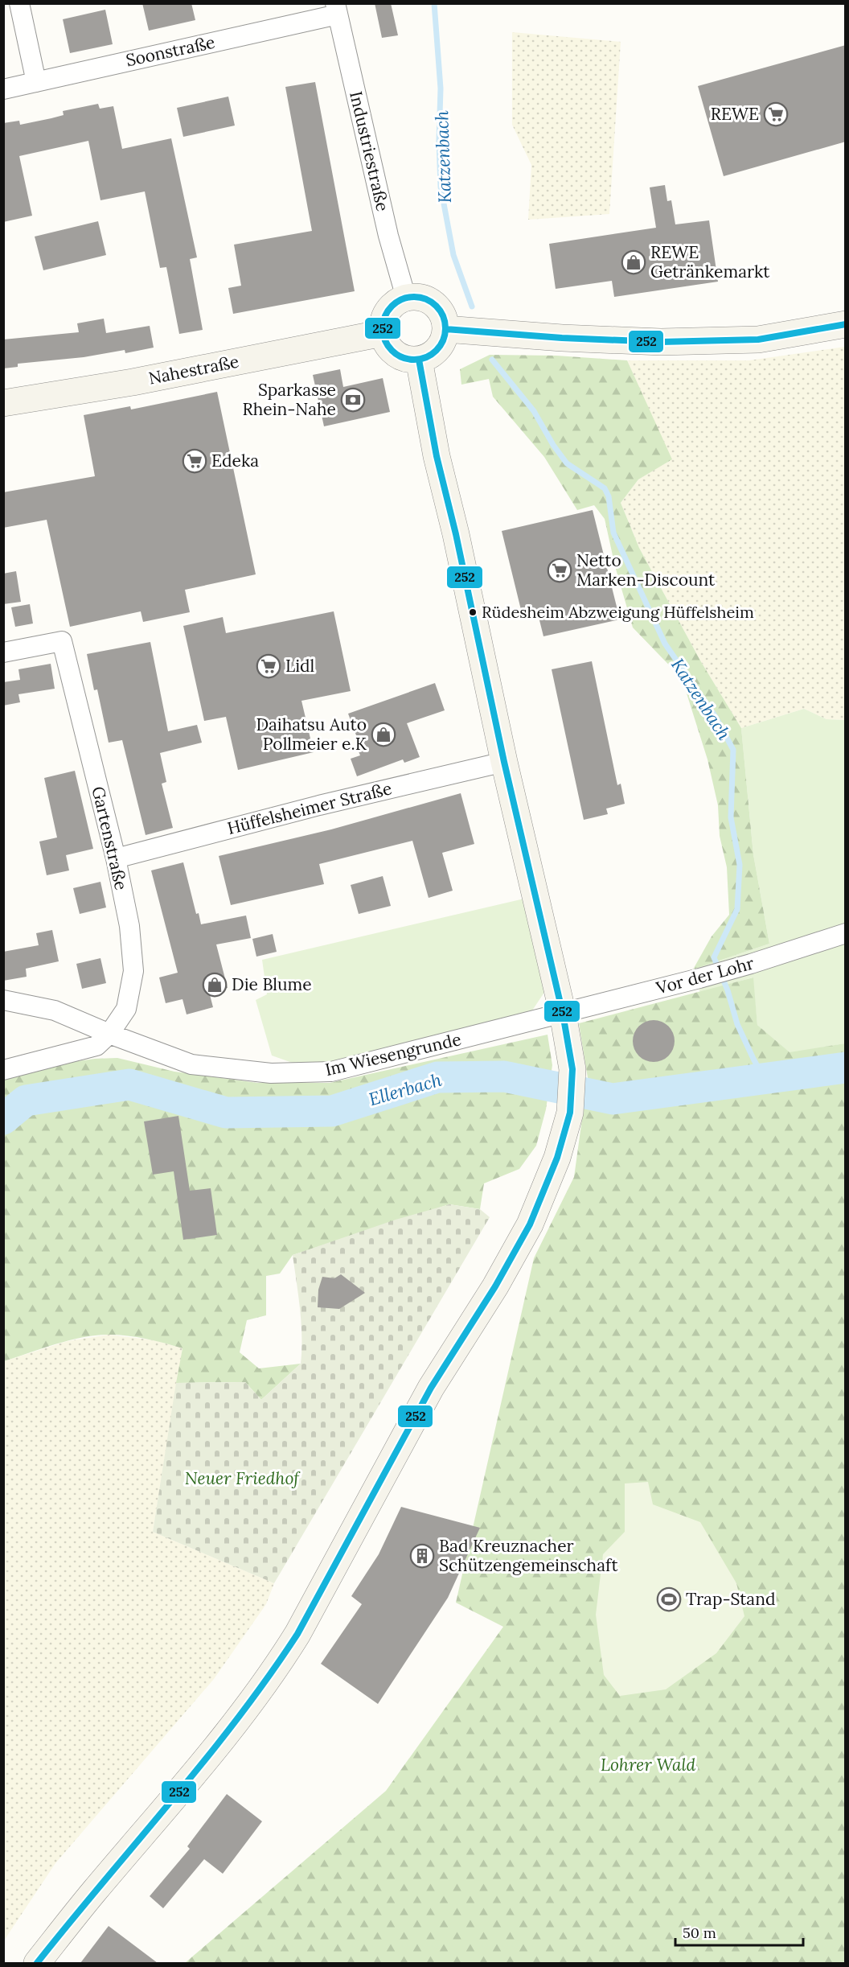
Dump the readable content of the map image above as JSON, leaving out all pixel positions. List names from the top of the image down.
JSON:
{
  "streets": {
    "main road": ["Nahestraße"],
    "street": [
      "Soonstraße",
      "Industriestraße",
      "Hüffelsheimer Straße",
      "Gartenstraße",
      "Vor der Lohr",
      "Im Wiesengrunde"
    ]
  },
  "crossings": [
    ["Soonstraße", "Industriestraße"],
    ["Industriestraße", "Nahestraße"],
    ["Hüffelsheimer Straße", "Gartenstraße"],
    ["Gartenstraße", "Im Wiesengrunde"],
    ["Vor der Lohr", "Im Wiesengrunde"]
  ],
  "water": ["Katzenbach", "Ellerbach"],
  "parks": ["Neuer Friedhof", "Lohrer Wald"],
  "places": {
    "supermarket": [
      "REWE",
      "Edeka",
      "Netto Marken-Discount",
      "Lidl"
    ],
    "shop": ["REWE Getränkemarkt", "Daihatsu Auto Pollmeier e.K", "Die Blume"],
    "bank": ["Sparkasse Rhein-Nahe"],
    "other": ["Rüdesheim Abzweigung Hüffelsheim"],
    "building": ["Bad Kreuznacher Schützengemeinschaft"],
    "sports": ["Trap-Stand"]
  },
  "lines": ["transit line 252"],
  "scale_bar": "50 m"
}
